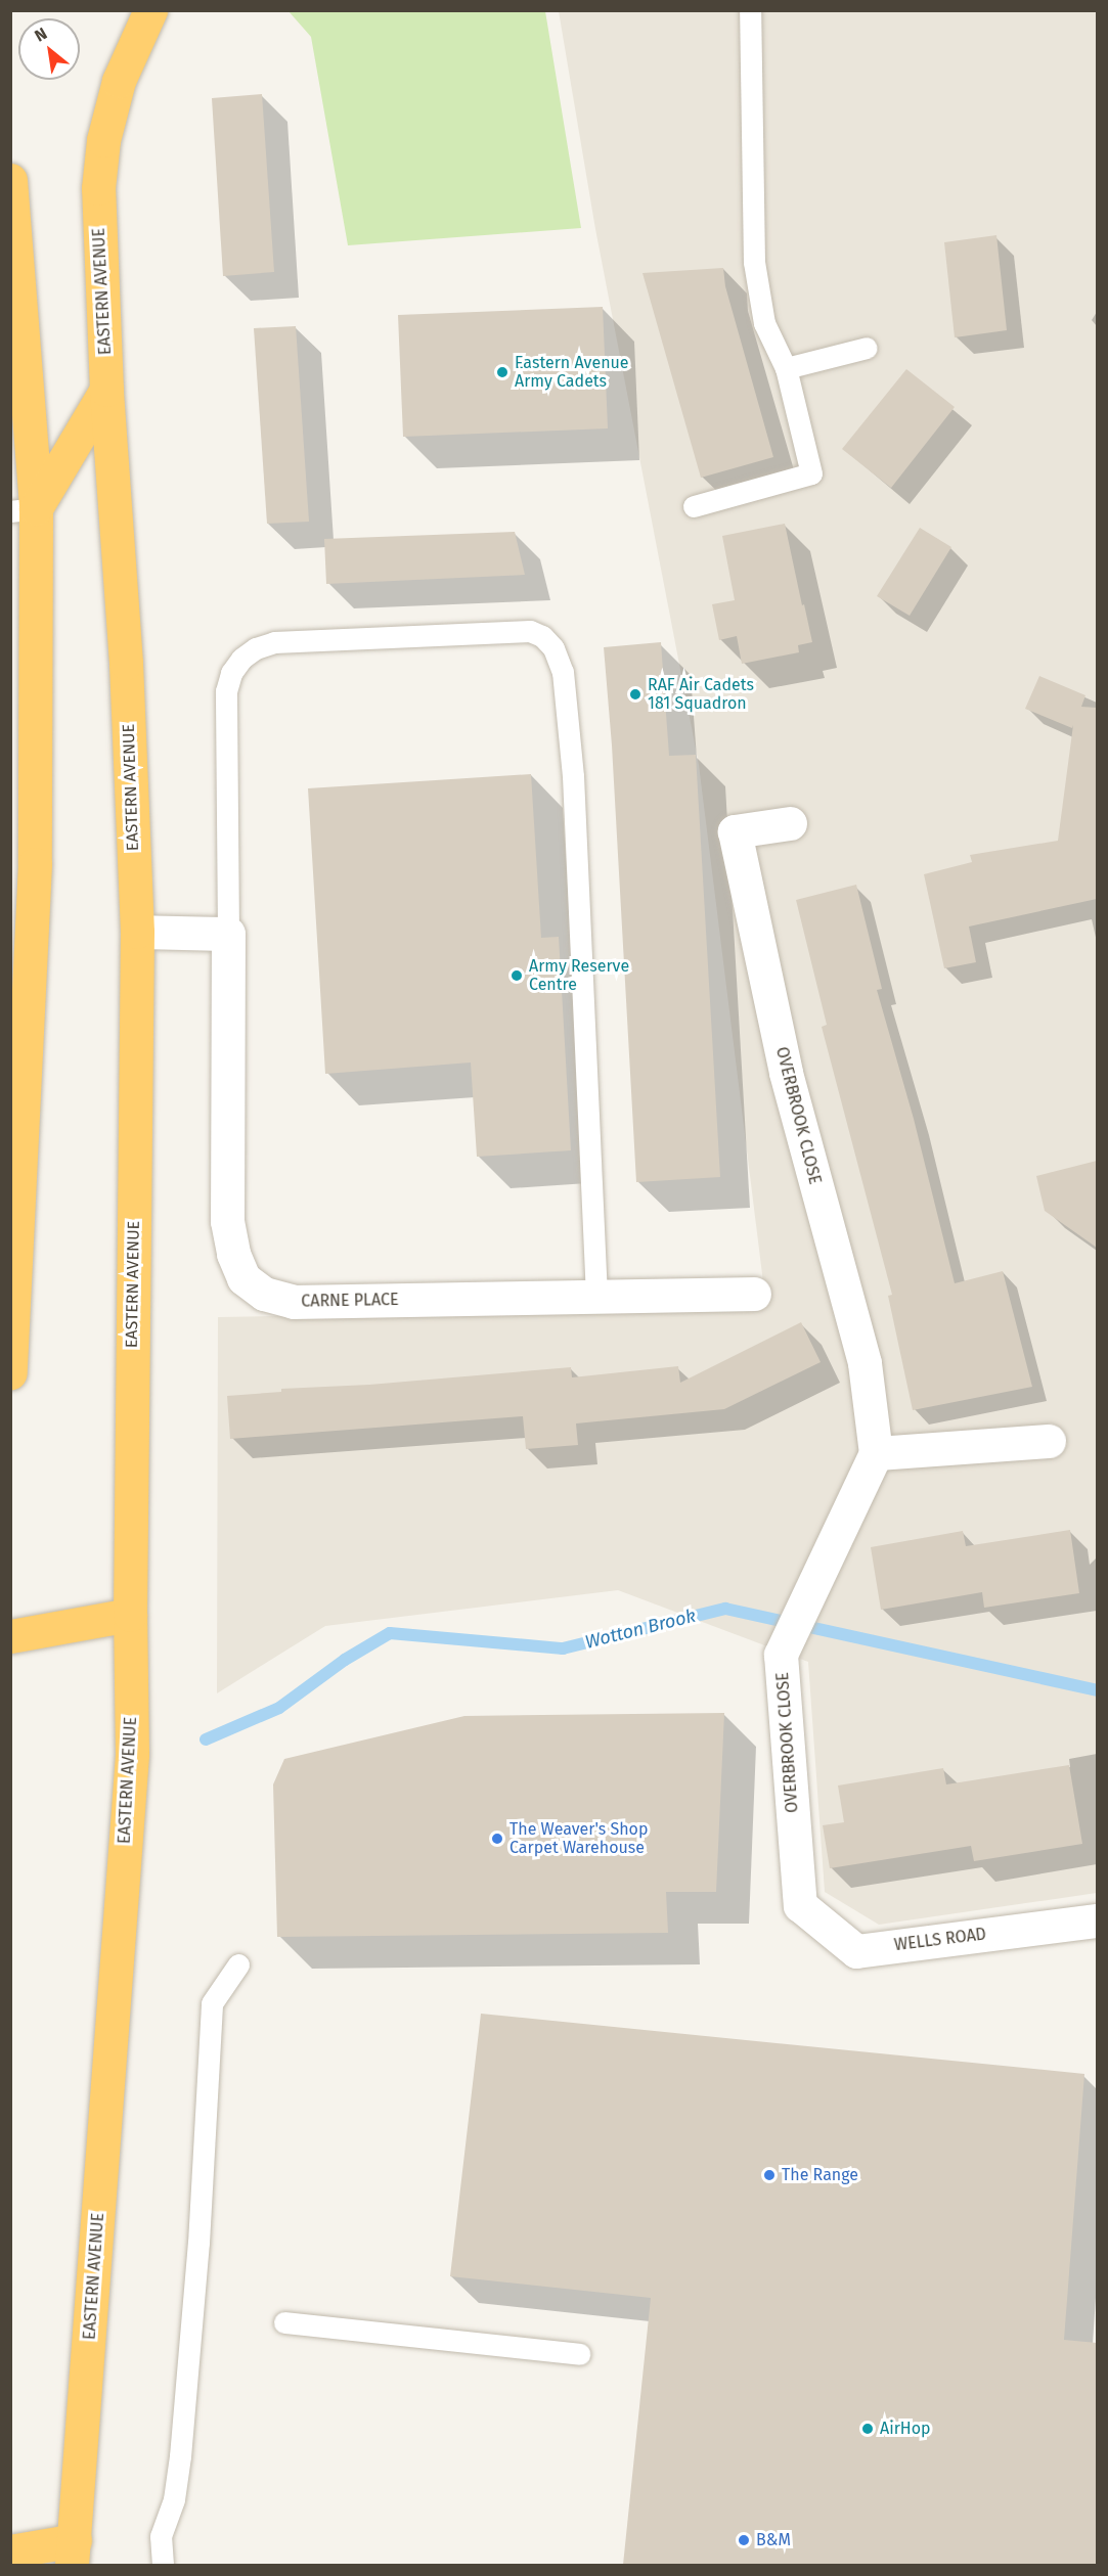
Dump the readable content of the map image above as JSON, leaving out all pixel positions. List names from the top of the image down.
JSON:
{
  "streets": {
    "highway": ["EASTERN AVENUE"],
    "street": ["OVERBROOK CLOSE", "CARNE PLACE", "WELLS ROAD"]
  },
  "crossings": [
    ["OVERBROOK CLOSE", "WELLS ROAD"]
  ],
  "water": ["Wotton Brook"],
  "places": [
    "Eastern Avenue Army Cadets",
    "RAF Air Cadets 181 Squadron",
    "Army Reserve Centre",
    "The Weaver's Shop Carpet Warehouse",
    "The Range",
    "AirHop",
    "B&M"
  ],
  "north": "top left"
}
